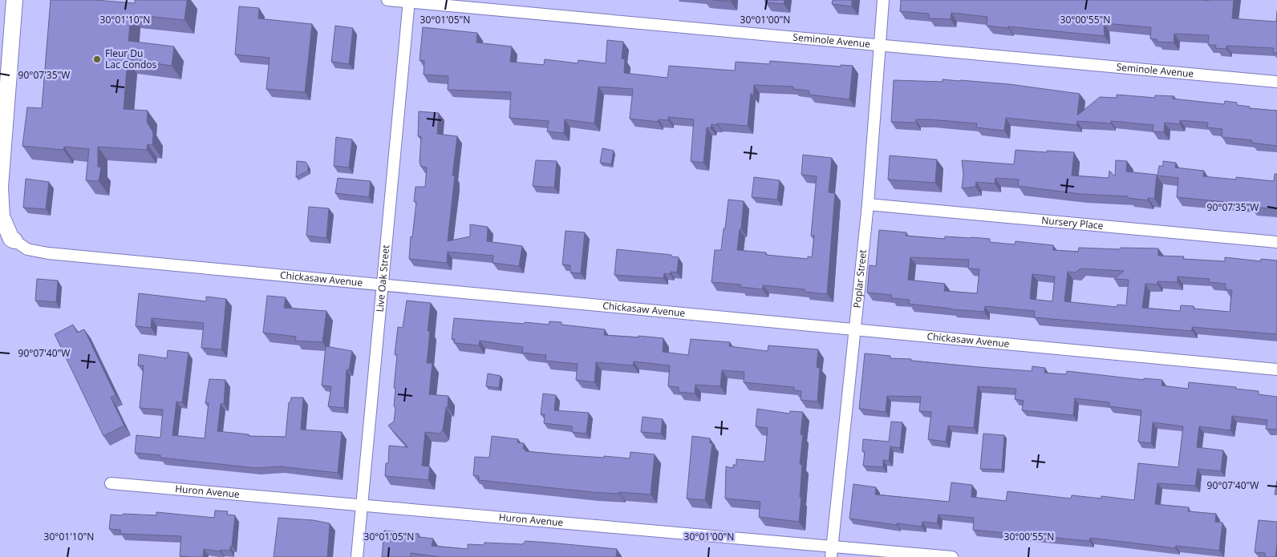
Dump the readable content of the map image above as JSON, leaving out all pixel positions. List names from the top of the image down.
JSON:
{
  "streets": {
    "street": [
      "Seminole Avenue",
      "Nursery Place",
      "Chickasaw Avenue",
      "Live Oak Street",
      "Poplar Street",
      "Huron Avenue"
    ]
  },
  "crossings": [
    ["Seminole Avenue", "Live Oak Street"],
    ["Seminole Avenue", "Poplar Street"],
    ["Nursery Place", "Poplar Street"],
    ["Chickasaw Avenue", "Live Oak Street"],
    ["Chickasaw Avenue", "Poplar Street"],
    ["Live Oak Street", "Huron Avenue"],
    ["Poplar Street", "Huron Avenue"]
  ],
  "places": ["Fleur Du Lac Condos"],
  "coordinates": [
    "30°01'10\"N",
    "30°01'05\"N",
    "30°01'00\"N",
    "30°00'55\"N",
    "90°07'35\"W",
    "90°07'40\"W"
  ]
}
